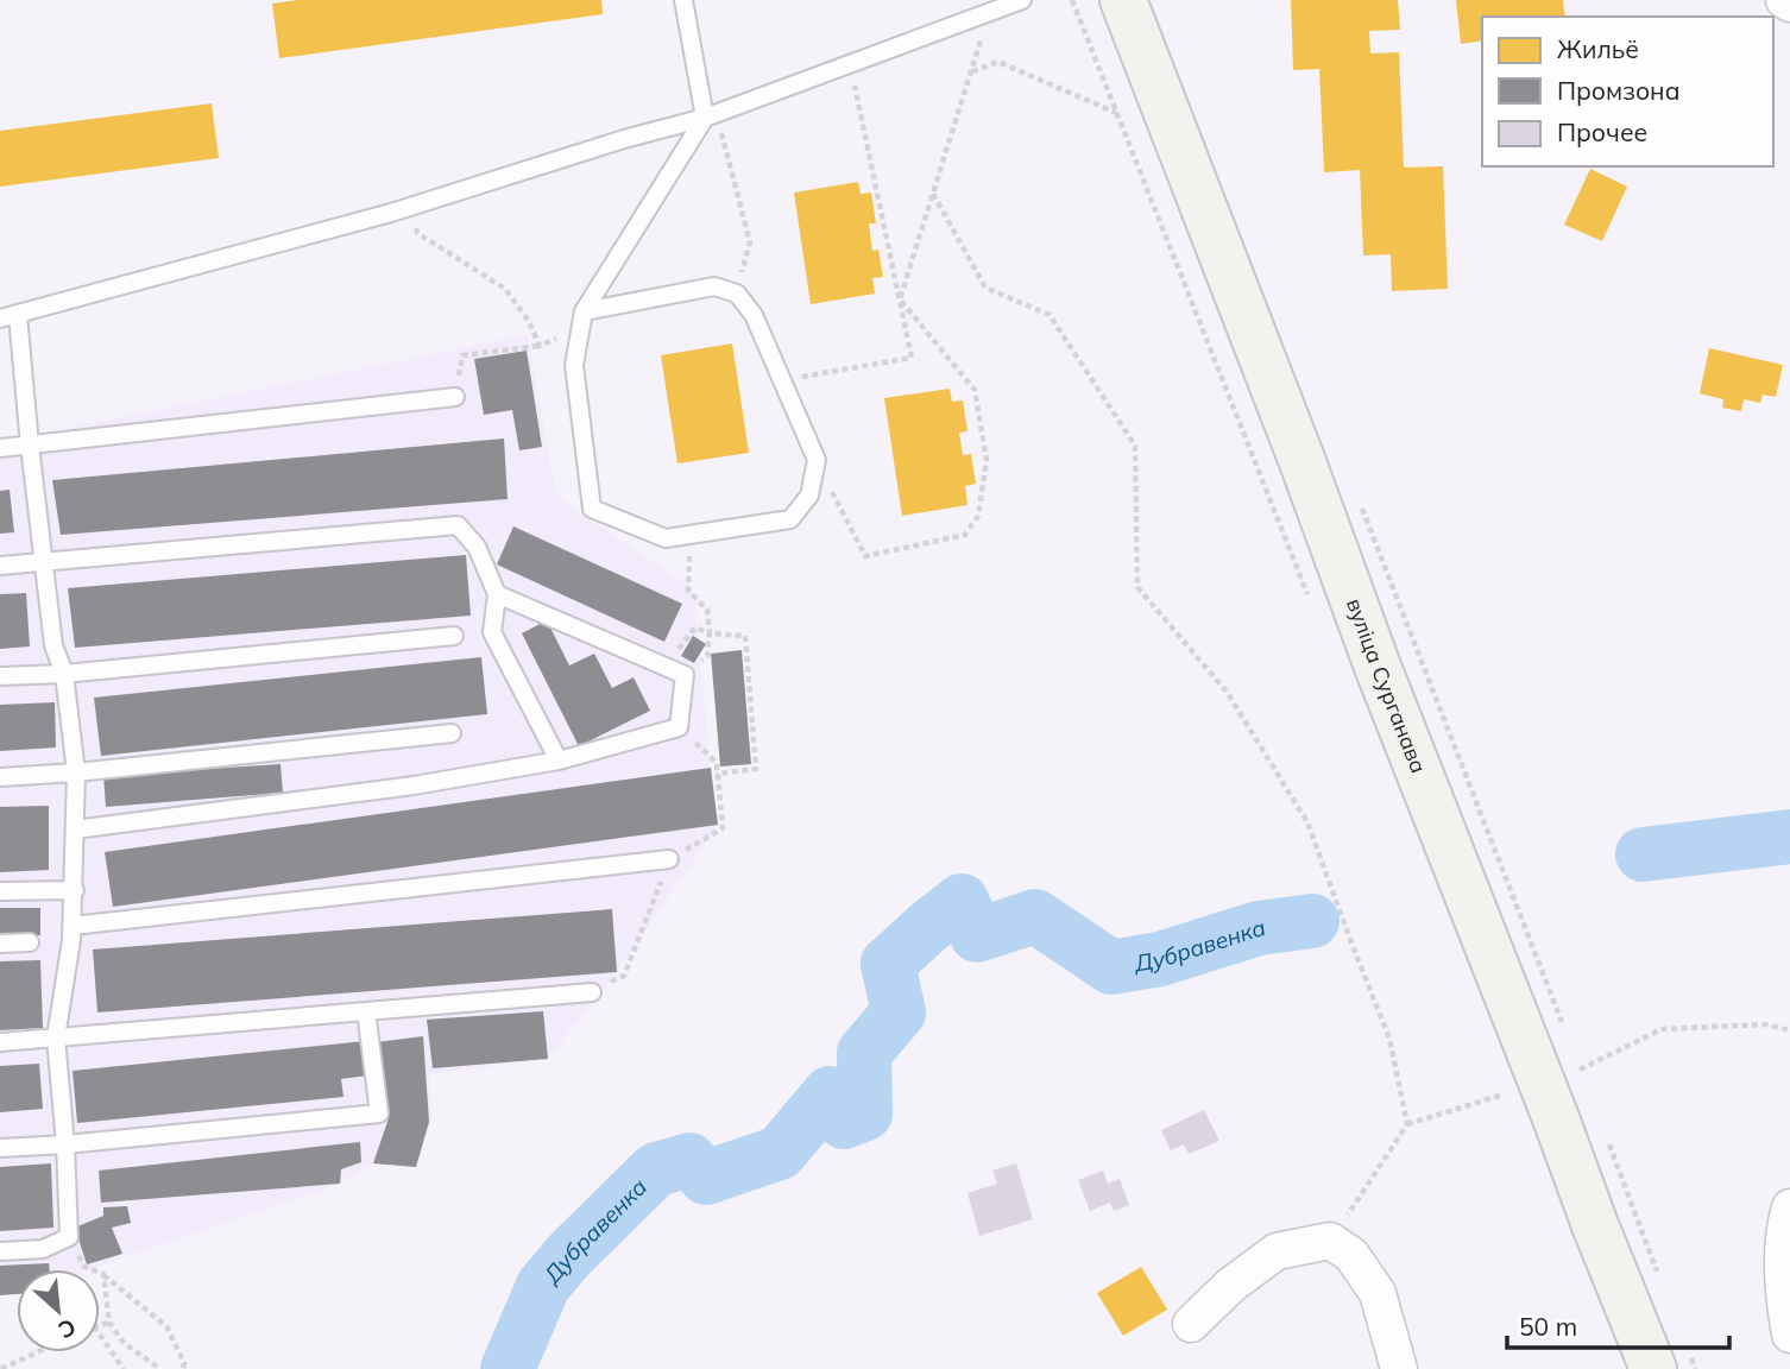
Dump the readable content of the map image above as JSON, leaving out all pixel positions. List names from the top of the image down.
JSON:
{
  "streets": {
    "main road": ["вуліца Сурганава"]
  },
  "water": ["Дубравенка"],
  "legend": ["Жильё", "Промзона", "Прочее"],
  "scale_bar": "50 m",
  "north": "bottom right"
}
